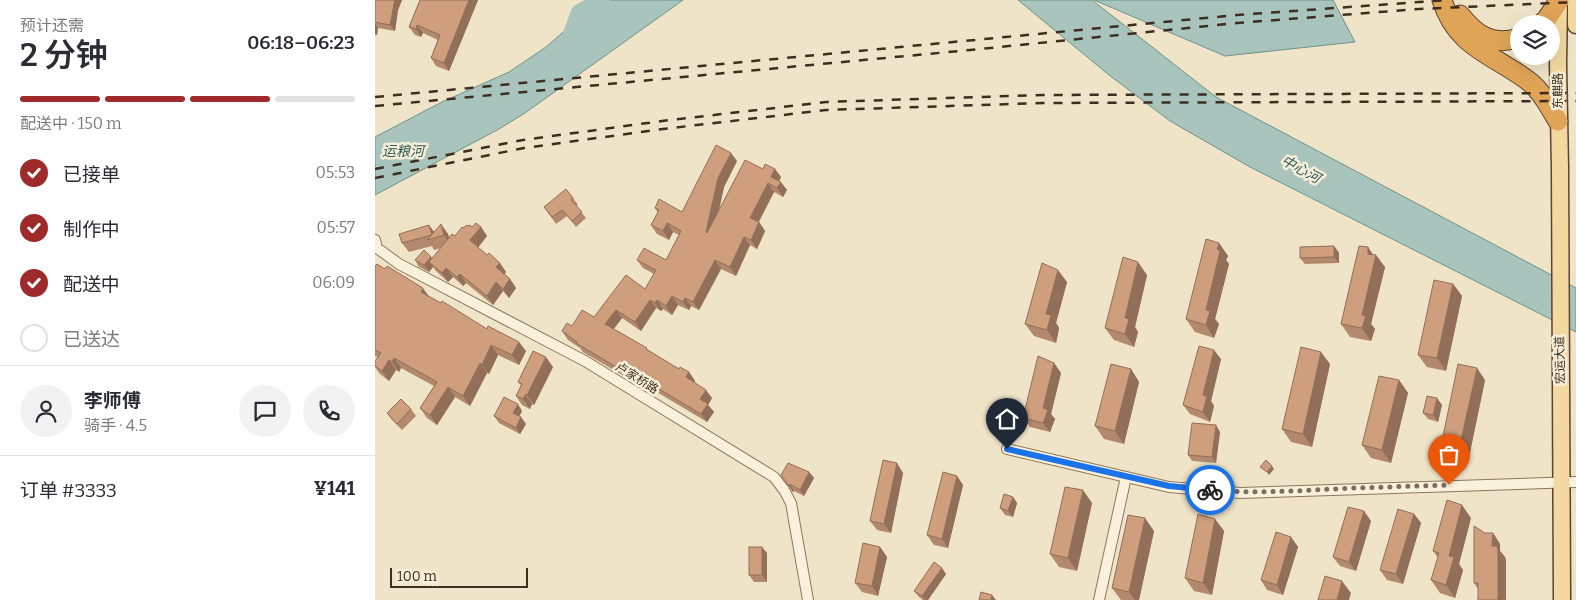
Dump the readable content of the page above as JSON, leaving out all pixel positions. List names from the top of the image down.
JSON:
{
  "streets": {
    "main road": ["东麒路", "宏运大道"],
    "street": ["卢家桥路"]
  },
  "crossings": [
    ["东麒路", "宏运大道"]
  ],
  "water": ["运粮河", "中心河"],
  "scale_bar": "100 m",
  "page": {
    "heading": ["2 分钟", "预计还需", "06:18–06:23"],
    "panel": [
      "李师傅",
      "骑手 · 4.5",
      "订单 #3333",
      "¥141"
    ],
    "bar": "配送中 · 150 m",
    "list": [
      ["已接单", "05:53"],
      ["制作中", "05:57"],
      ["配送中", "06:09"],
      "已送达"
    ],
    "scale": "100 m"
  }
}
